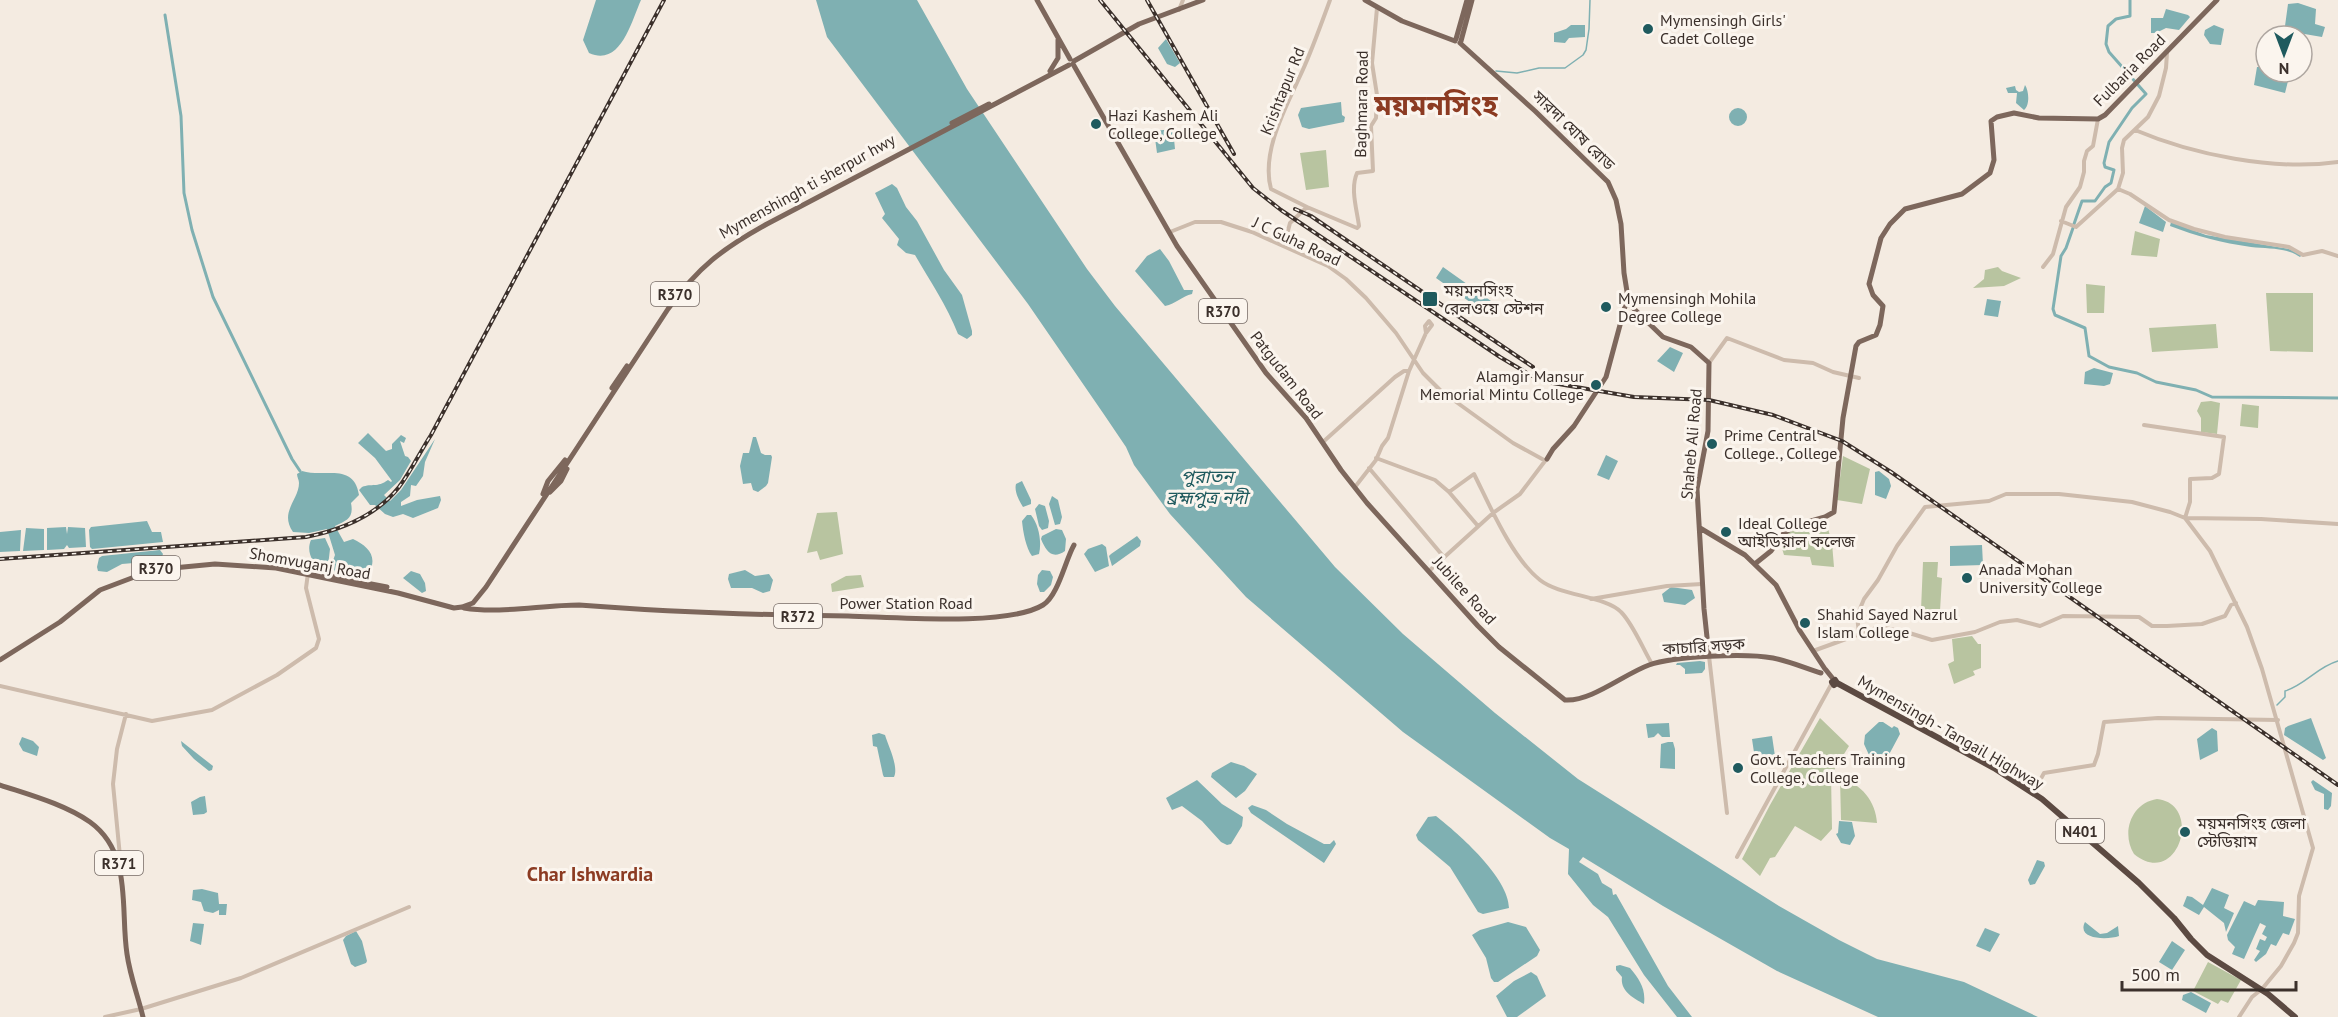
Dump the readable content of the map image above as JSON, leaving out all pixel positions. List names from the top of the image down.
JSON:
{
  "streets": {
    "highway": ["Mymensingh - Tangail Highway", "N401"],
    "main road": [
      "Fulbaria Road",
      "সারদা ঘোষ রোড",
      "Mymenshingh ti sherpur hwy",
      "R370",
      "Patgudam Road",
      "Shaheb Ali Road",
      "Shomvuganj Road",
      "Jubilee Road",
      "Power Station Road",
      "R372",
      "কাচারি সড়ক",
      "R371"
    ],
    "street": ["Krishtapur Rd", "Baghmara Road", "J C Guha Road"]
  },
  "crossings": [
    ["Krishtapur Rd", "Baghmara Road"],
    ["সারদা ঘোষ রোড", "J C Guha Road"],
    ["J C Guha Road", "Patgudam Road"],
    ["Patgudam Road", "Jubilee Road"],
    ["Shaheb Ali Road", "কাচারি সড়ক"],
    ["Shomvuganj Road", "Power Station Road"],
    ["Jubilee Road", "কাচারি সড়ক"],
    ["কাচারি সড়ক", "Mymensingh - Tangail Highway"]
  ],
  "districts": ["ময়মনসিংহ", "Char Ishwardia"],
  "water": ["পুরাতন ব্রহ্মপুত্র নদী"],
  "places": {
    "other": [
      "Mymensingh Girls' Cadet College",
      "Hazi Kashem Ali College, College",
      "Mymensingh Mohila Degree College",
      "Alamgir Mansur Memorial Mintu College",
      "Prime Central College., College",
      "Ideal College আইডিয়াল কলেজ",
      "Anada Mohan University College",
      "Shahid Sayed Nazrul Islam College",
      "Govt. Teachers Training College, College",
      "ময়মনসিংহ জেলা স্টেডিয়াম"
    ],
    "transit": ["ময়মনসিংহ রেলওয়ে স্টেশন"]
  },
  "scale_bar": "500 m",
  "north": "bottom"
}
